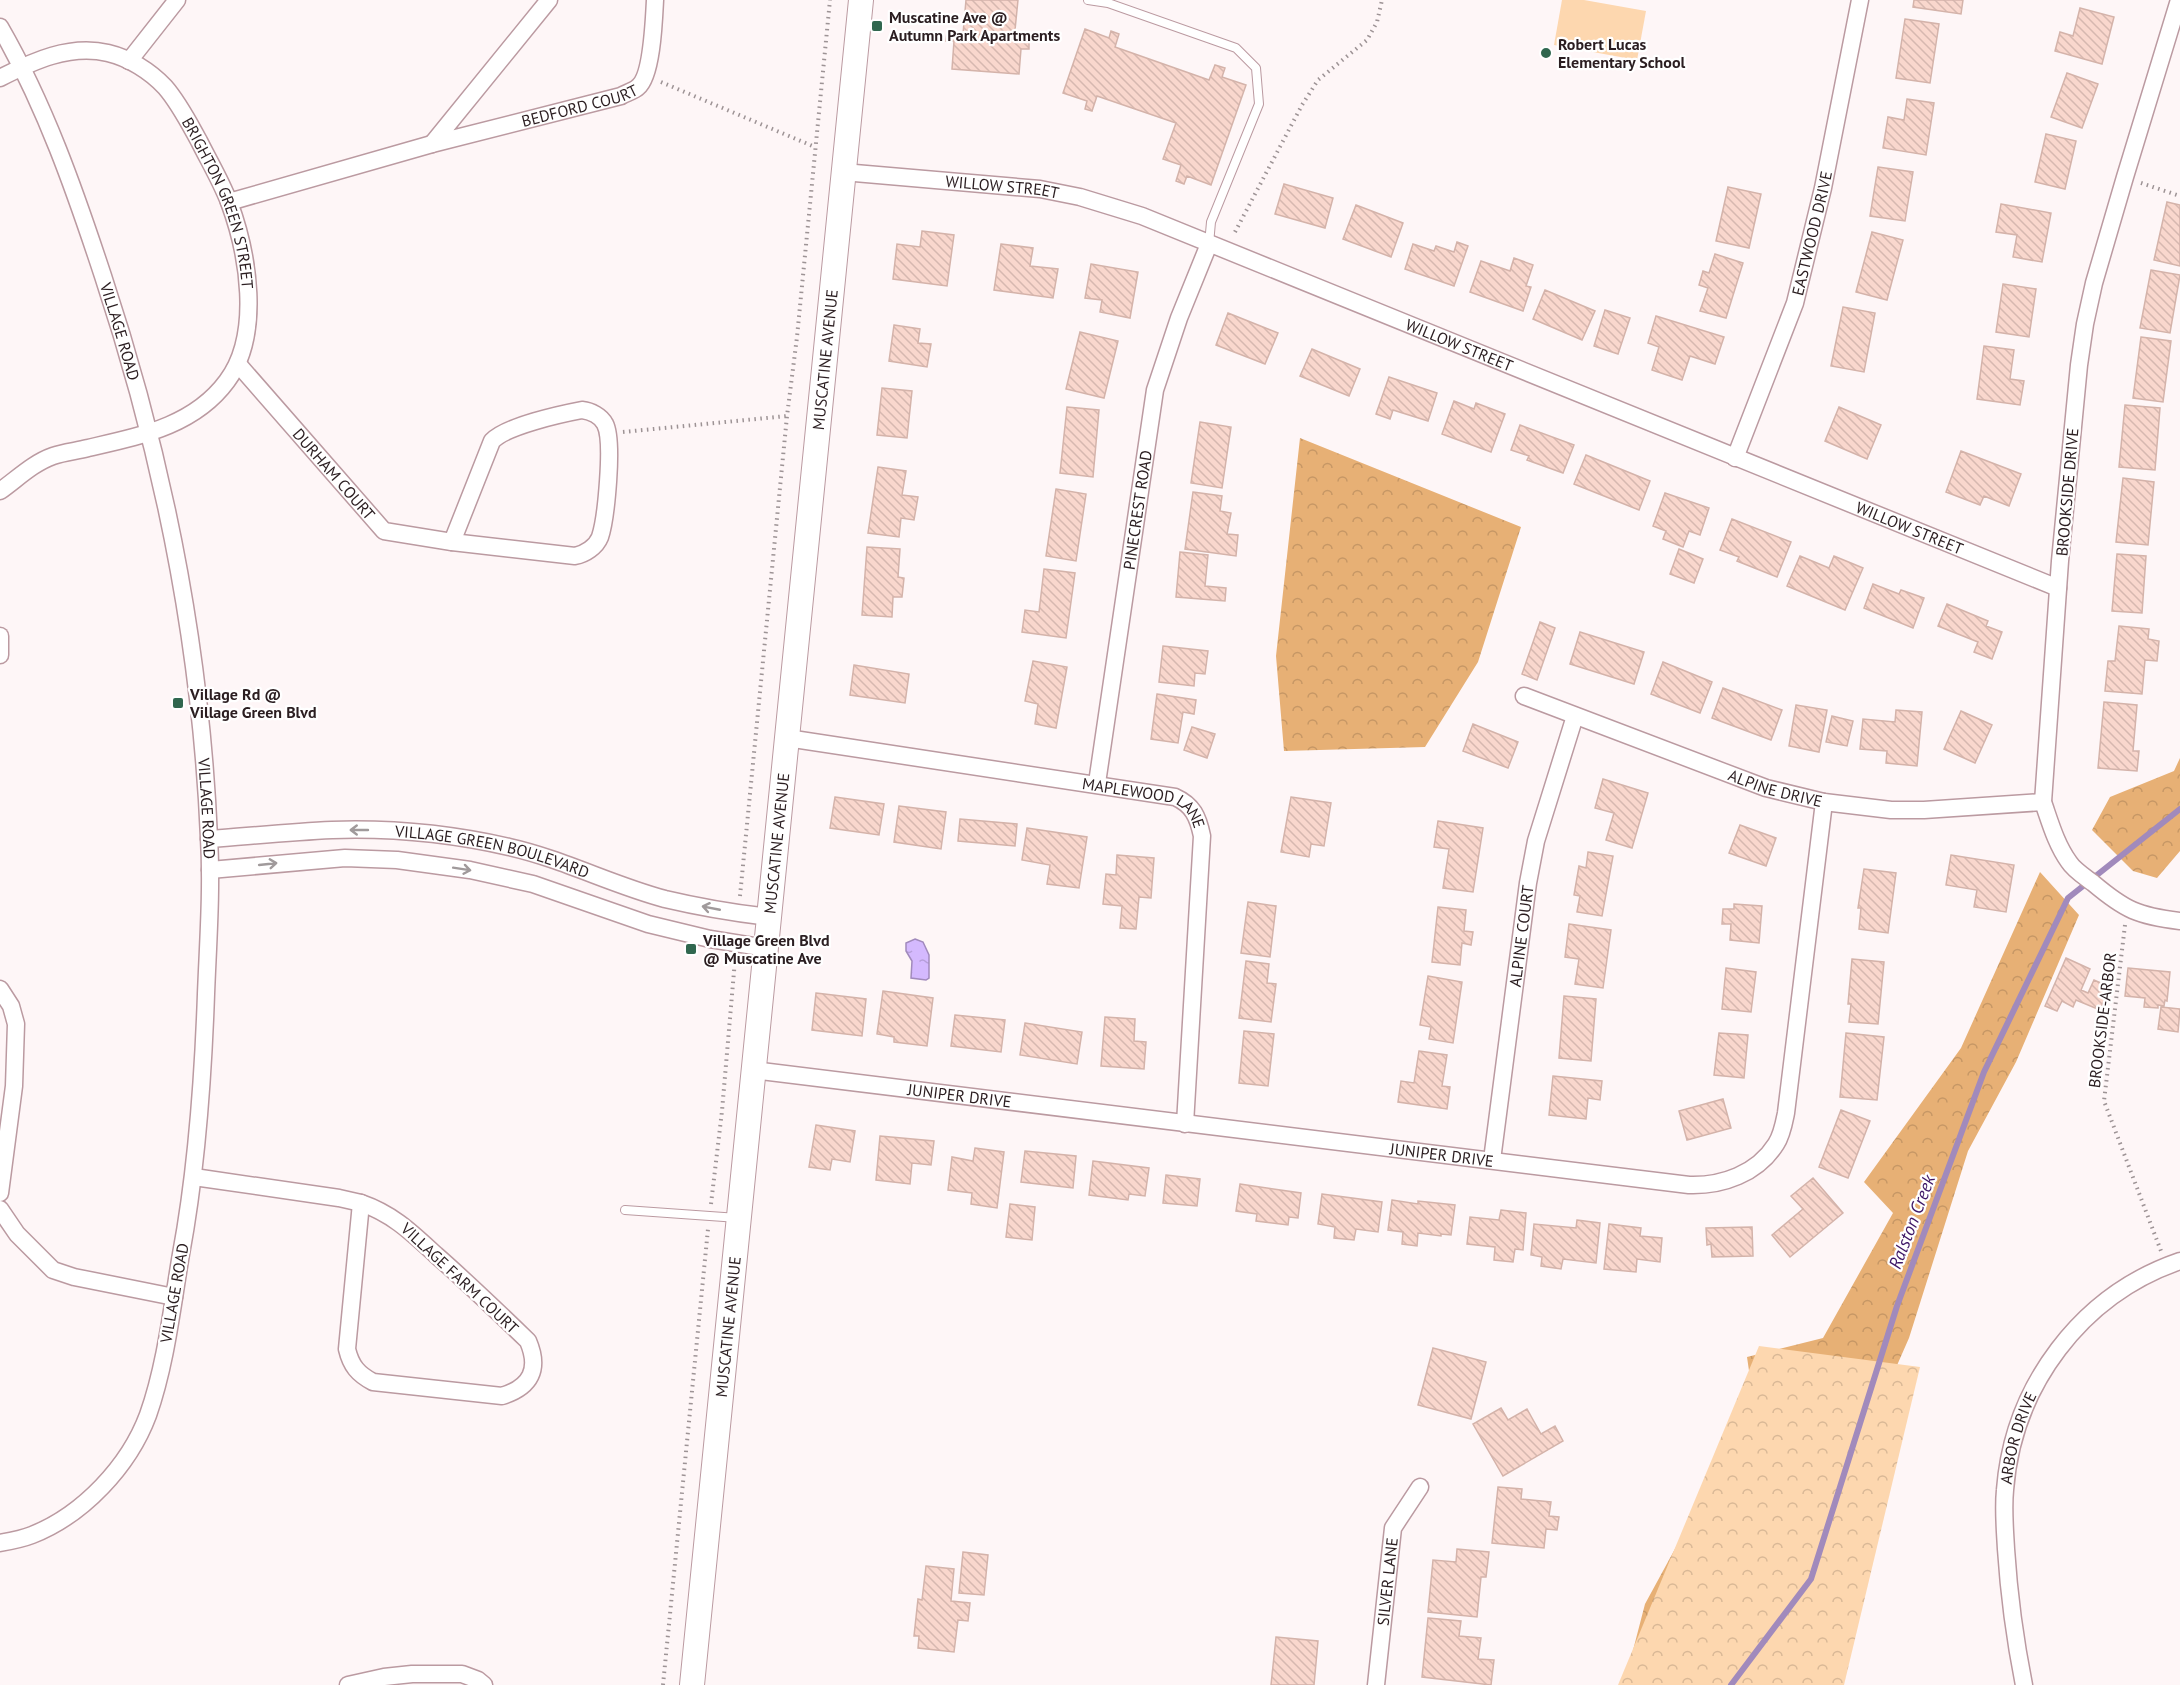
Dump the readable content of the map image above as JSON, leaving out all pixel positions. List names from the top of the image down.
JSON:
{
  "streets": {
    "main road": ["MUSCATINE AVENUE"],
    "street": [
      "BEDFORD COURT",
      "WILLOW STREET",
      "BRIGHTON GREEN STREET",
      "EASTWOOD DRIVE",
      "VILLAGE ROAD",
      "DURHAM COURT",
      "BROOKSIDE DRIVE",
      "PINECREST ROAD",
      "ALPINE DRIVE",
      "MAPLEWOOD LANE",
      "VILLAGE GREEN BOULEVARD",
      "ALPINE COURT",
      "JUNIPER DRIVE",
      "VILLAGE FARM COURT",
      "ARBOR DRIVE",
      "SILVER LANE"
    ],
    "path": ["BROOKSIDE-ARBOR"]
  },
  "crossings": [
    ["BEDFORD COURT", "BRIGHTON GREEN STREET"],
    ["WILLOW STREET", "EASTWOOD DRIVE"],
    ["WILLOW STREET", "MUSCATINE AVENUE"],
    ["WILLOW STREET", "BROOKSIDE DRIVE"],
    ["WILLOW STREET", "PINECREST ROAD"],
    ["BRIGHTON GREEN STREET", "VILLAGE ROAD"],
    ["BRIGHTON GREEN STREET", "DURHAM COURT"],
    ["VILLAGE ROAD", "VILLAGE GREEN BOULEVARD"],
    ["VILLAGE ROAD", "VILLAGE FARM COURT"],
    ["MUSCATINE AVENUE", "MAPLEWOOD LANE"],
    ["MUSCATINE AVENUE", "VILLAGE GREEN BOULEVARD"],
    ["MUSCATINE AVENUE", "JUNIPER DRIVE"],
    ["BROOKSIDE DRIVE", "ALPINE DRIVE"],
    ["BROOKSIDE DRIVE", "BROOKSIDE-ARBOR"],
    ["PINECREST ROAD", "MAPLEWOOD LANE"],
    ["ALPINE DRIVE", "ALPINE COURT"],
    ["ALPINE DRIVE", "JUNIPER DRIVE"],
    ["MAPLEWOOD LANE", "JUNIPER DRIVE"],
    ["ALPINE COURT", "JUNIPER DRIVE"],
    ["BROOKSIDE-ARBOR", "ARBOR DRIVE"]
  ],
  "water": ["Ralston Creek"],
  "places": {
    "transit": ["Muscatine Ave @ Autumn Park Apartments", "Village Rd @ Village Green Blvd", "Village Green Blvd @ Muscatine Ave"],
    "other": ["Robert Lucas Elementary School"]
  }
}
